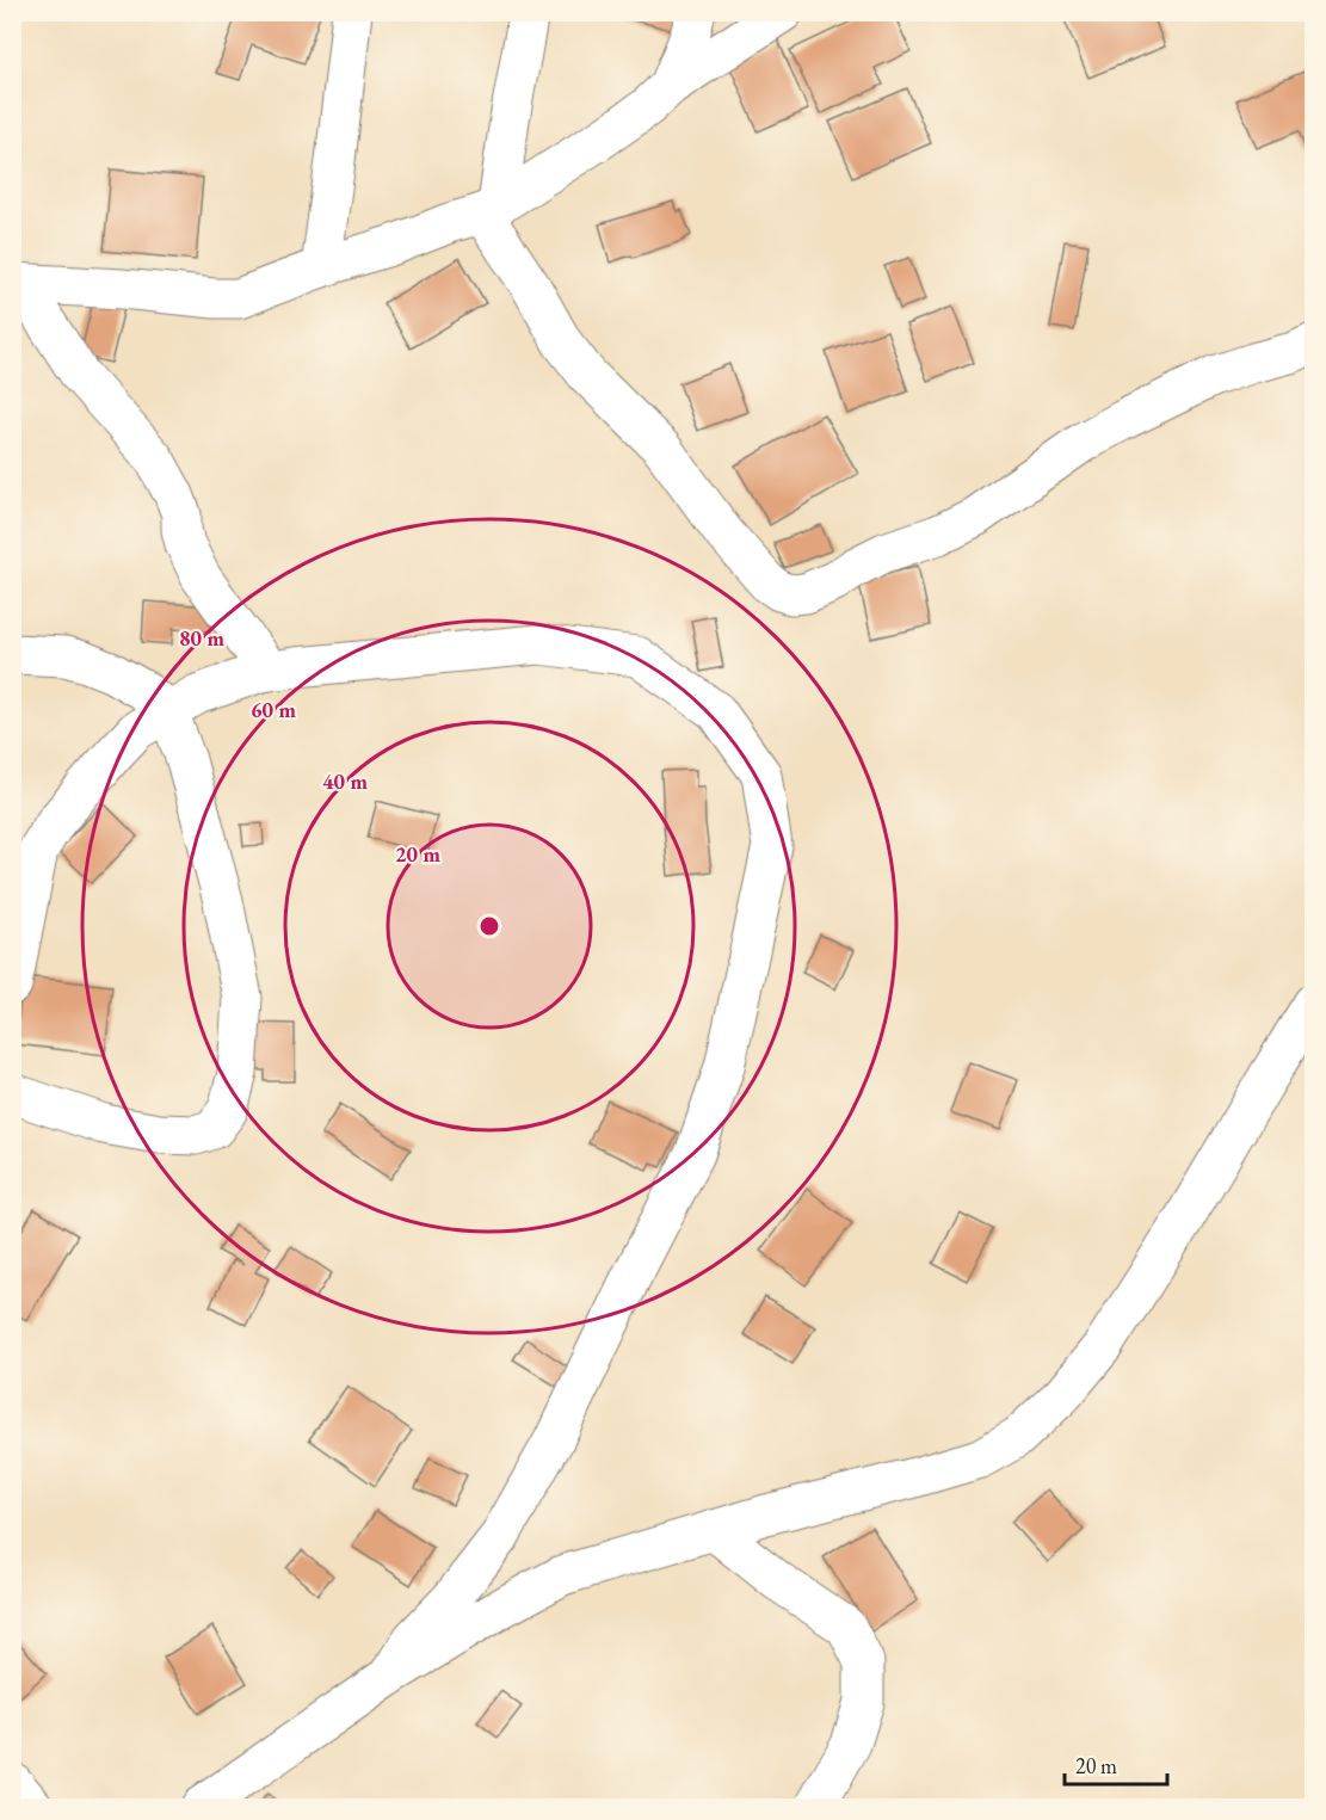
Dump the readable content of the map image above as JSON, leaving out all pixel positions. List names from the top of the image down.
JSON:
{
  "scale_bar": "20 m",
  "rings": [
    "80 m",
    "60 m",
    "40 m",
    "20 m"
  ]
}
